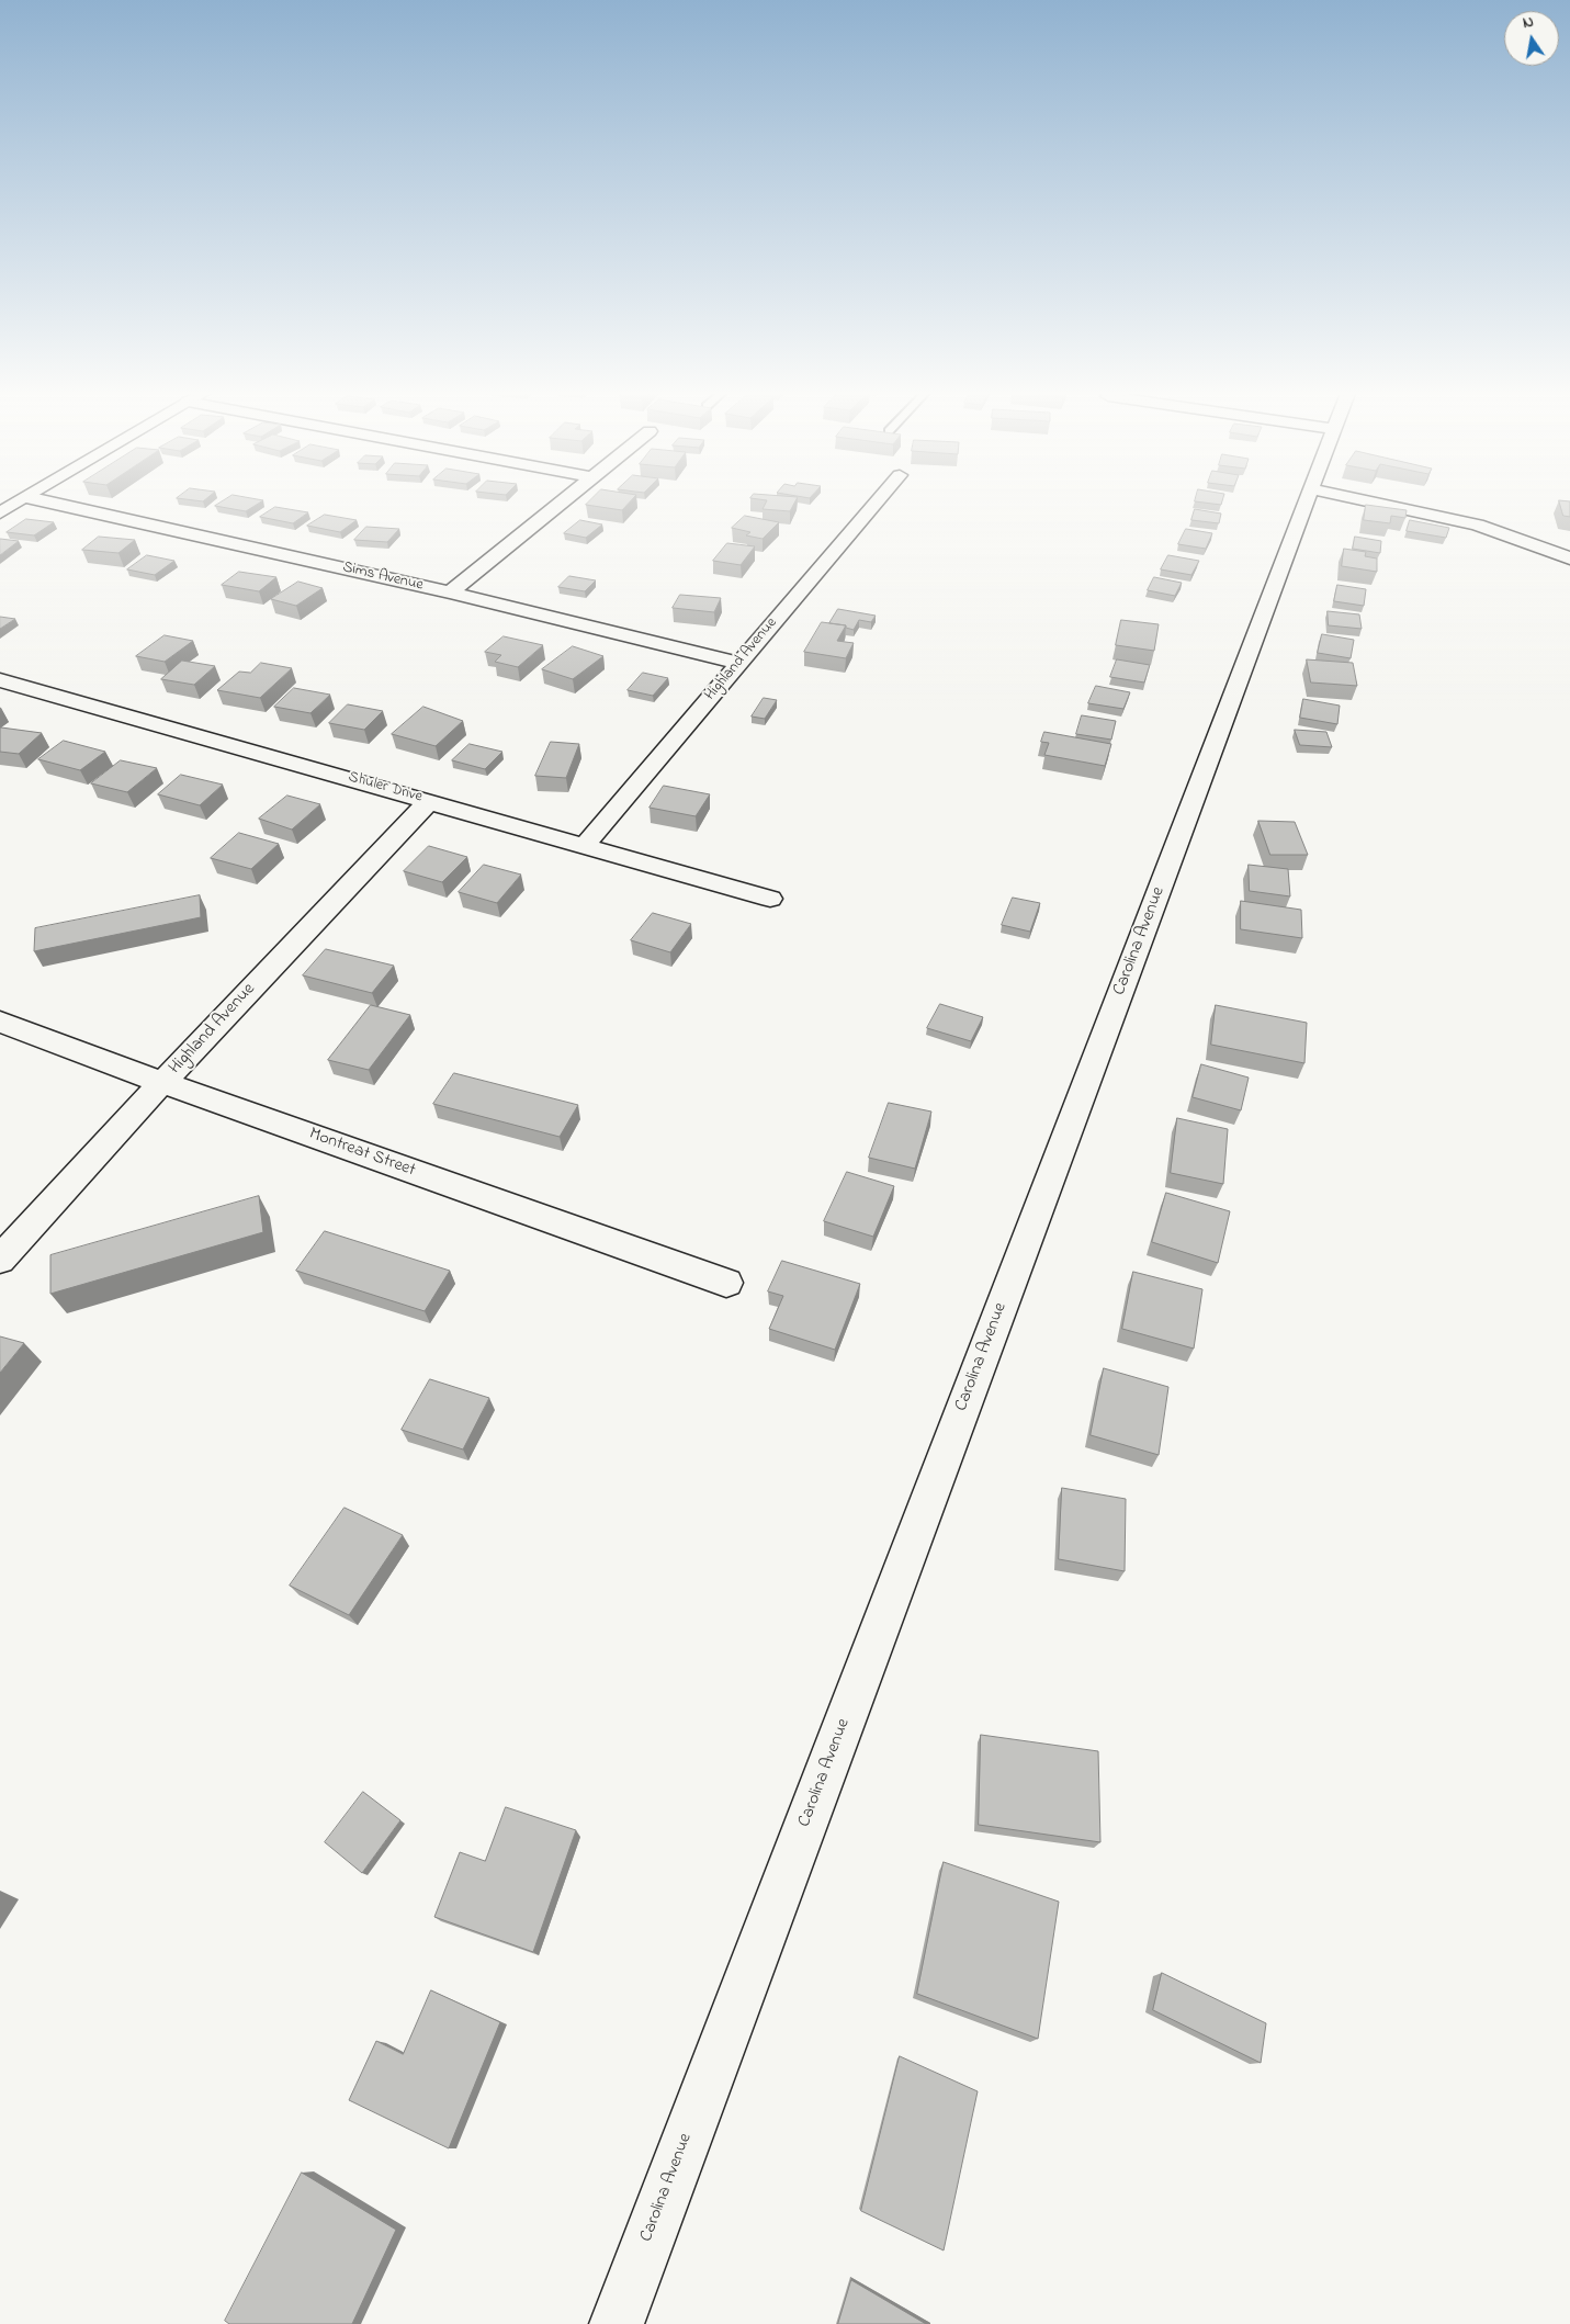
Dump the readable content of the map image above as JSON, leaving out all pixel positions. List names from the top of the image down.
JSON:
{
  "streets": {
    "street": [
      "Sims Avenue",
      "Highland Avenue",
      "Shuler Drive",
      "Carolina Avenue",
      "Montreat Street"
    ]
  },
  "crossings": [
    ["Sims Avenue", "Highland Avenue"],
    ["Highland Avenue", "Shuler Drive"],
    ["Highland Avenue", "Montreat Street"]
  ],
  "north": "top"
}
